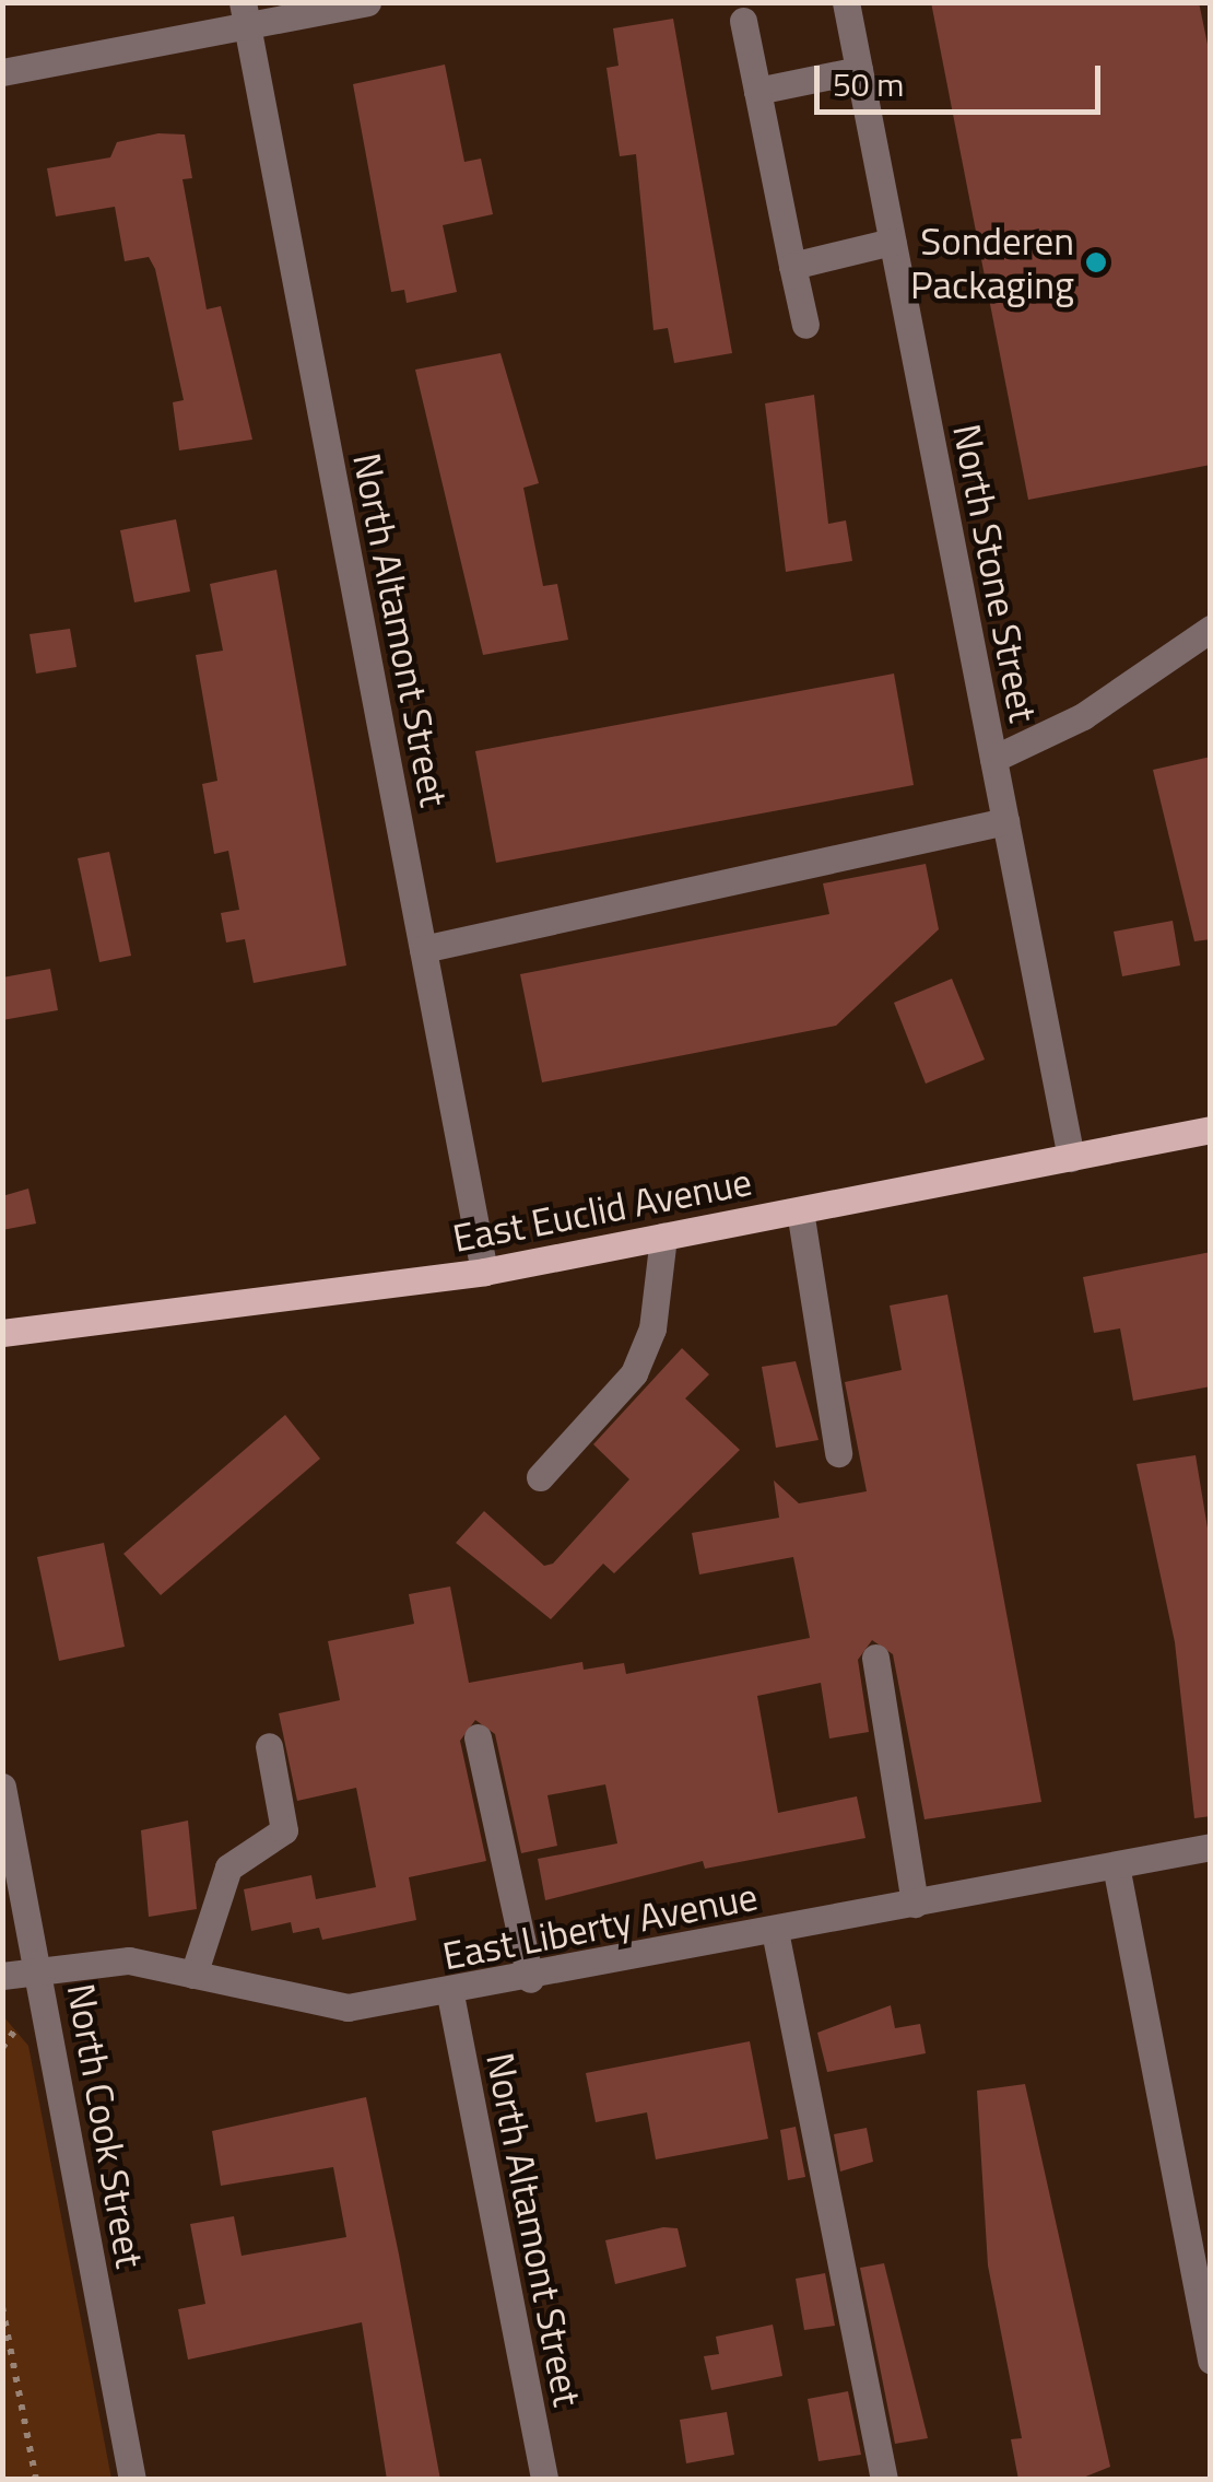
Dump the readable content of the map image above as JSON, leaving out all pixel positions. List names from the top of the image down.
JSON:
{
  "streets": {
    "main road": ["East Euclid Avenue"],
    "street": [
      "North Stone Street",
      "North Altamont Street",
      "East Liberty Avenue",
      "North Cook Street"
    ]
  },
  "crossings": [
    ["North Stone Street", "East Euclid Avenue"],
    ["North Altamont Street", "East Euclid Avenue"],
    ["North Altamont Street", "East Liberty Avenue"],
    ["East Liberty Avenue", "North Cook Street"]
  ],
  "places": ["Sonderen Packaging"],
  "scale_bar": "50 m"
}
